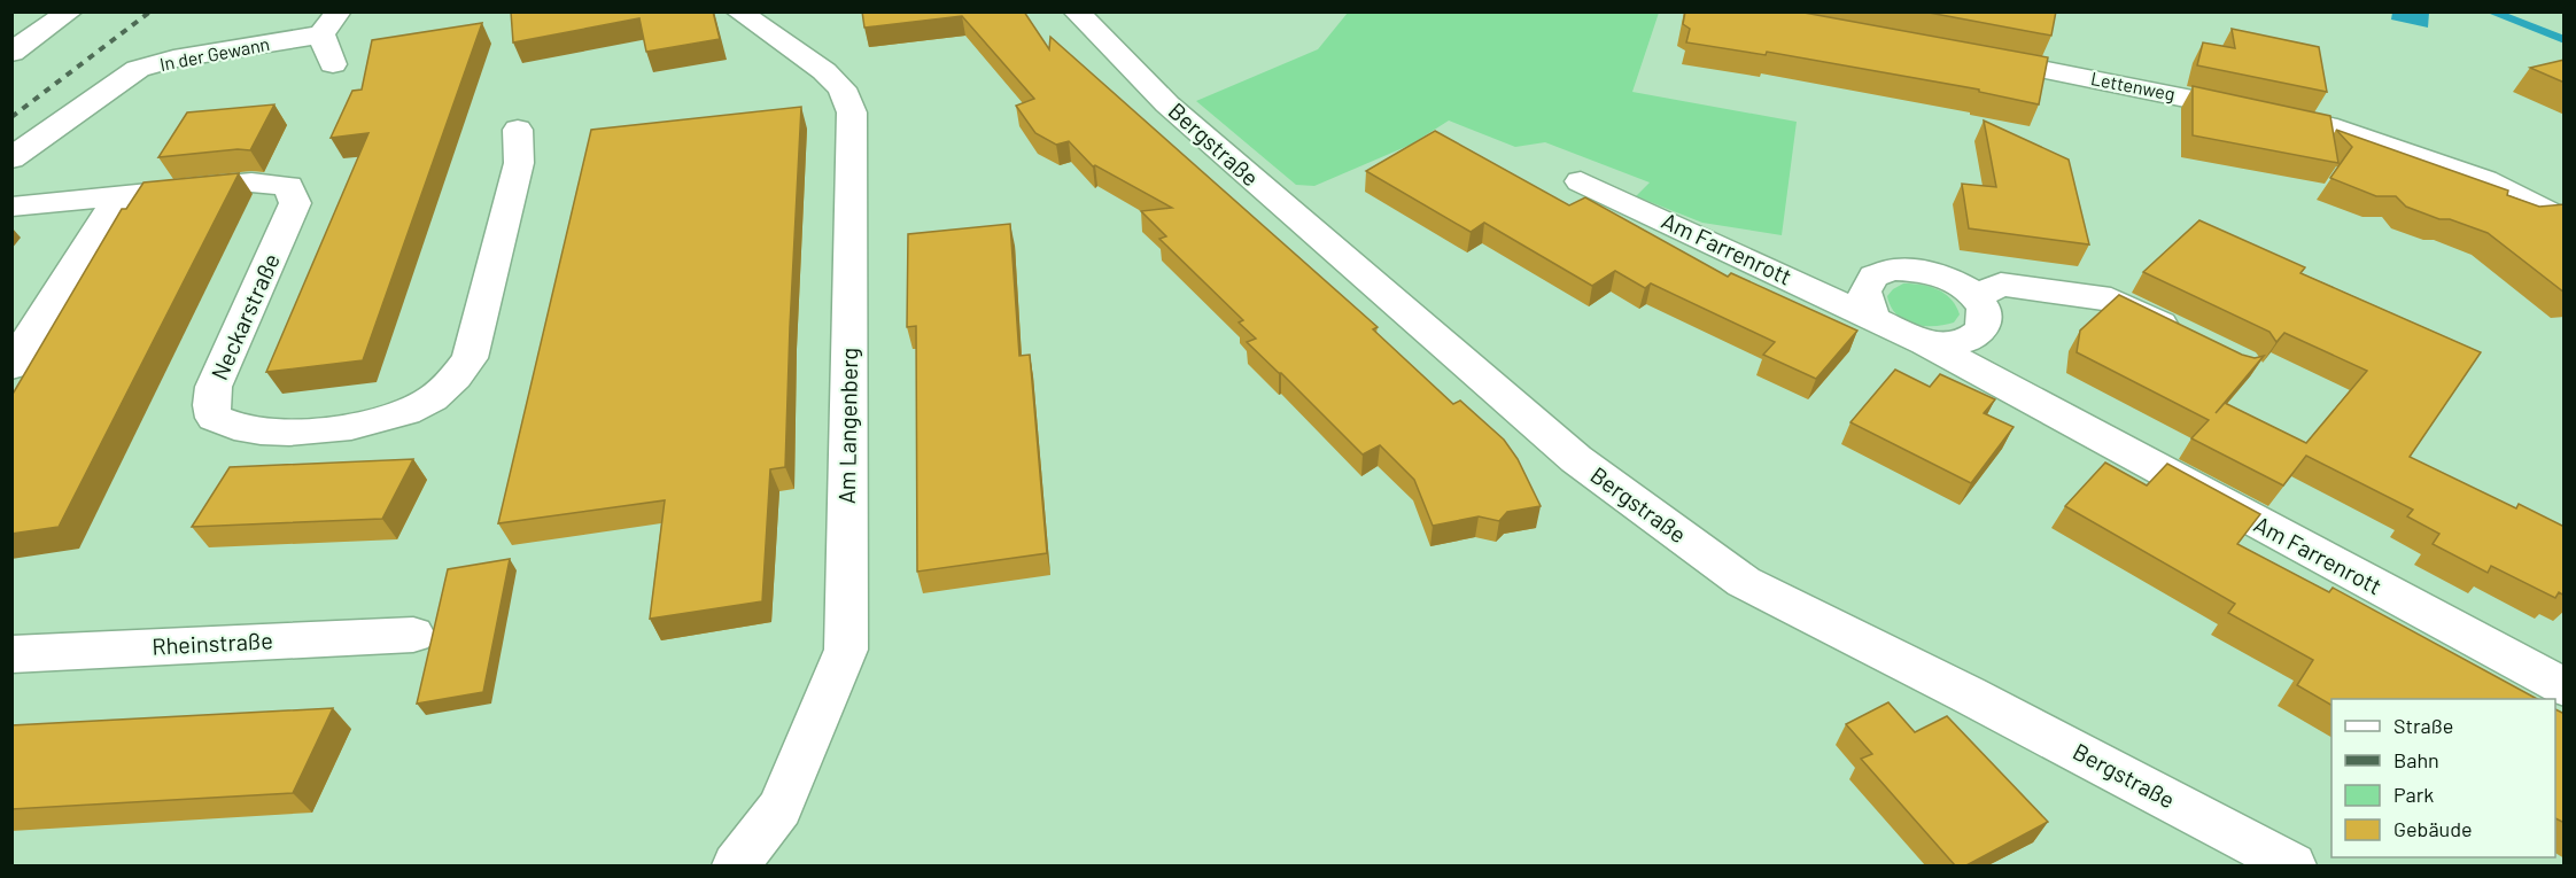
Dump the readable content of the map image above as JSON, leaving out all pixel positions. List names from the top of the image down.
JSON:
{
  "streets": {
    "street": [
      "In der Gewann",
      "Lettenweg",
      "Bergstraße",
      "Am Farrenrott",
      "Neckarstraße",
      "Am Langenberg",
      "Rheinstraße"
    ]
  },
  "legend": [
    "Straße",
    "Bahn",
    "Park",
    "Gebäude"
  ]
}
